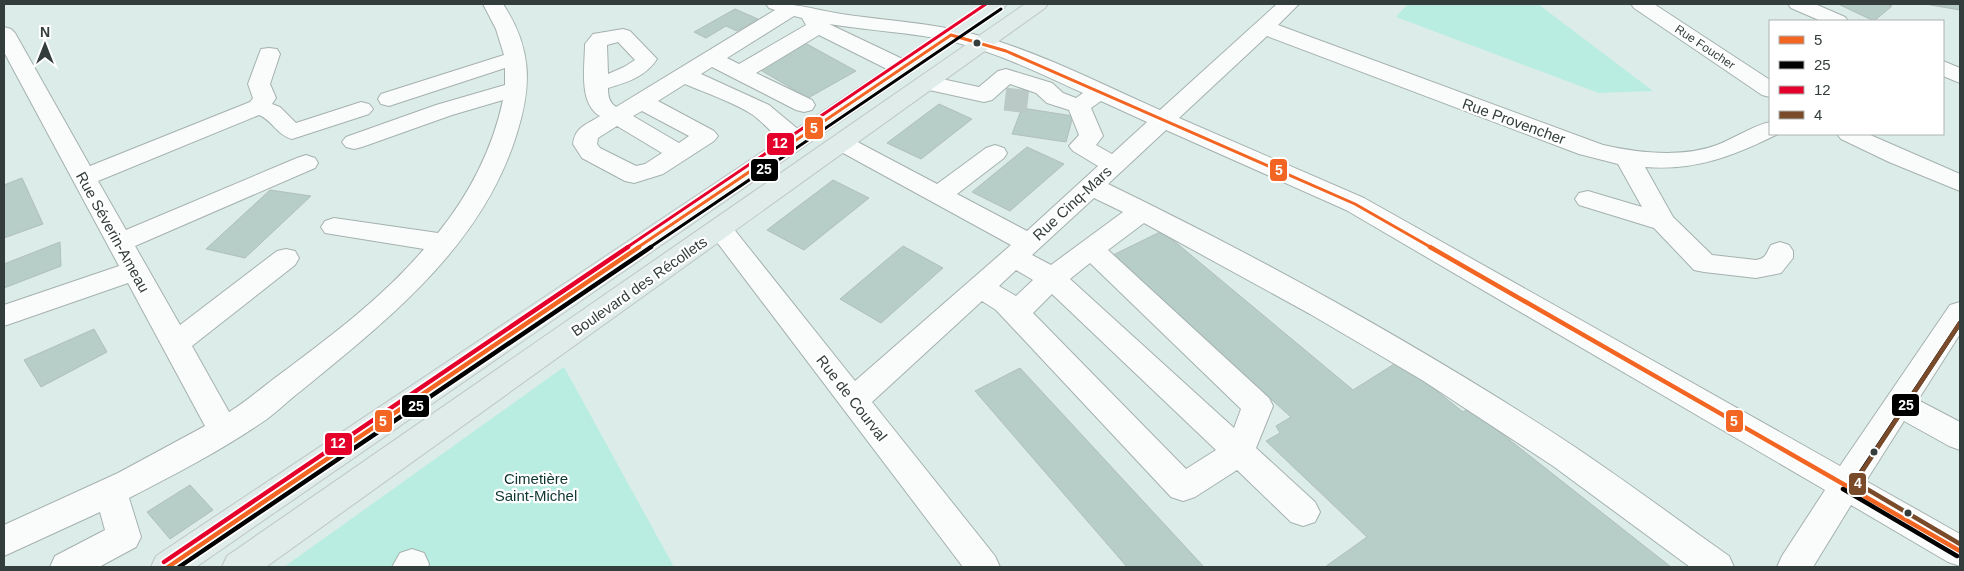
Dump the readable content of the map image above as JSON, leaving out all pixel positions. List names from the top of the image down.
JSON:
{
  "streets": {
    "main road": ["Boulevard des Récollets"],
    "street": [
      "Rue Foucher",
      "Rue Provencher",
      "Rue Cinq-Mars",
      "Rue Séverin-Ameau",
      "Rue de Courval"
    ]
  },
  "crossings": [
    ["Rue Provencher", "Rue Cinq-Mars"],
    ["Rue Cinq-Mars", "Rue de Courval"],
    ["Boulevard des Récollets", "Rue de Courval"]
  ],
  "parks": ["Cimetière Saint-Michel"],
  "lines": [
    "transit line 12",
    "transit line 25",
    "transit line 5",
    "transit line 4"
  ],
  "legend": [
    "5",
    "25",
    "12",
    "4"
  ],
  "north": "top"
}
